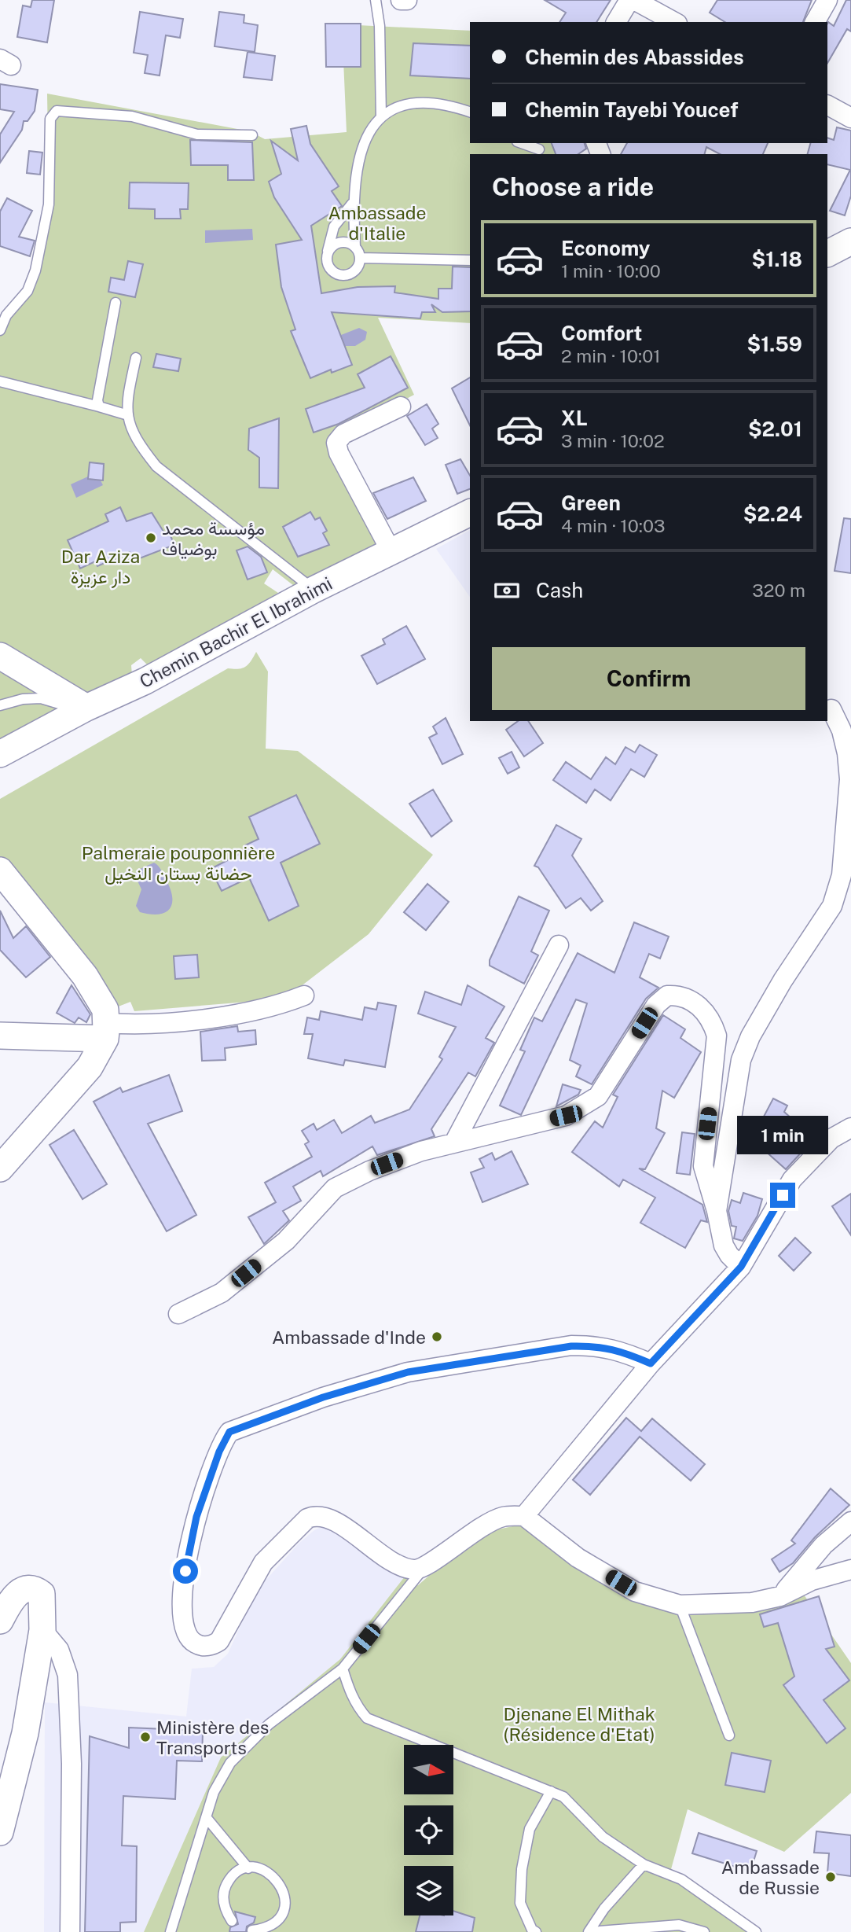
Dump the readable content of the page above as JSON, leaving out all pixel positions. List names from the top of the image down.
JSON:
{
  "streets": {
    "street": ["Chemin Bachir El Ibrahimi"]
  },
  "parks": [
    "Ambassade d'Italie",
    "Dar Aziza دار عزيزة",
    "Palmeraie pouponnière حضانة بستان النخيل",
    "Djenane El Mithak (Résidence d'Etat)"
  ],
  "places": [
    "مؤسسة محمد بوضياف",
    "Ambassade d'Inde",
    "Ministère des Transports",
    "Ambassade de Russie"
  ],
  "north": "right",
  "page": {
    "banner": ["Chemin des Abassides", "Chemin Tayebi Youcef"],
    "heading": "Choose a ride",
    "list": [
      {
        "name": "Economy",
        "note": "1 min · 10:00",
        "value": "$1.18"
      },
      {
        "name": "Comfort",
        "note": "2 min · 10:01",
        "value": "$1.59"
      },
      {
        "name": "XL",
        "note": "3 min · 10:02",
        "value": "$2.01"
      },
      {
        "name": "Green",
        "note": "4 min · 10:03",
        "value": "$2.24"
      }
    ],
    "pay": ["Cash", "320 m"],
    "buttons": "Confirm",
    "bubble": "1 min"
  }
}
